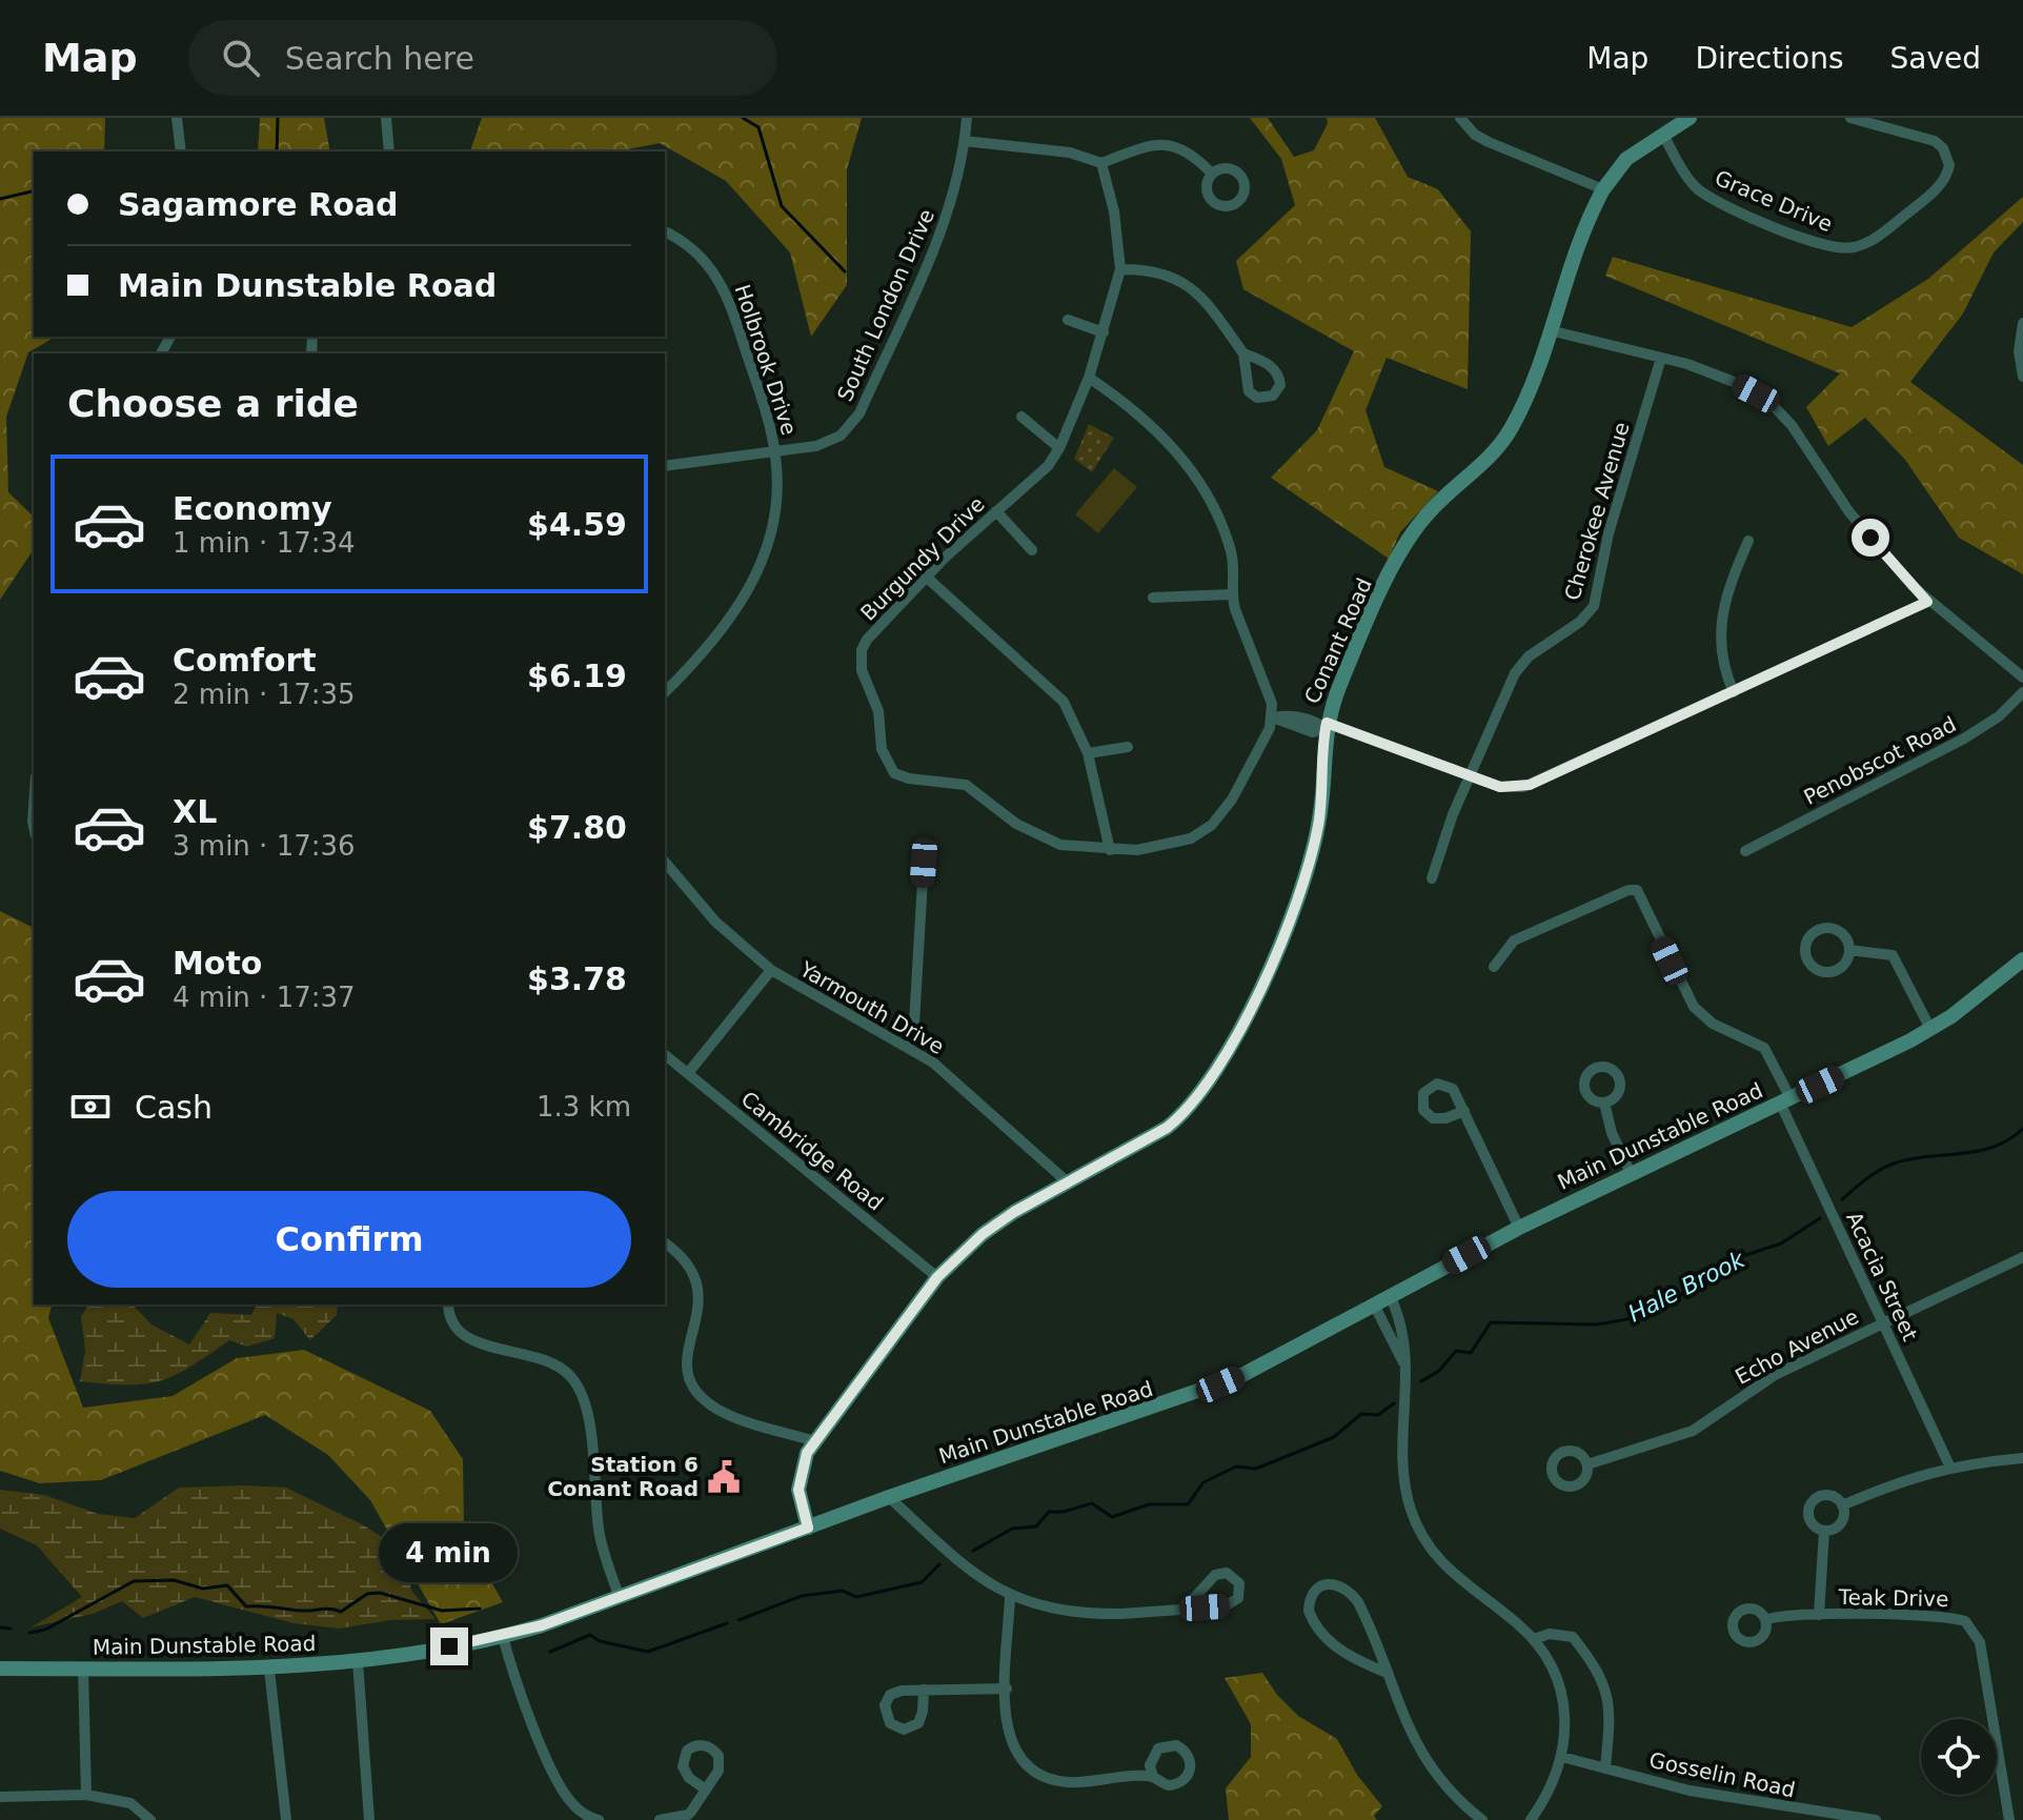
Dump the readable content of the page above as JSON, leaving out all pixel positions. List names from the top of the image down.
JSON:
{
  "streets": {
    "main road": ["Conant Road", "Main Dunstable Road"],
    "street": [
      "Grace Drive",
      "South London Drive",
      "Holbrook Drive",
      "Cherokee Avenue",
      "Burgundy Drive",
      "Penobscot Road",
      "Yarmouth Drive",
      "Cambridge Road",
      "Acacia Street",
      "Echo Avenue",
      "Teak Drive",
      "Gosselin Road"
    ]
  },
  "crossings": [
    ["Grace Drive", "Conant Road"],
    ["South London Drive", "Holbrook Drive"],
    ["Conant Road", "Yarmouth Drive"],
    ["Conant Road", "Main Dunstable Road"],
    ["Conant Road", "Cambridge Road"],
    ["Main Dunstable Road", "Acacia Street"],
    ["Acacia Street", "Echo Avenue"]
  ],
  "water": ["Hale Brook"],
  "places": {
    "public building": ["Station 6 Conant Road"]
  },
  "page": {
    "header": "Map",
    "search": "Search here",
    "nav": ["Map", "Directions", "Saved"],
    "banner": ["Sagamore Road", "Main Dunstable Road"],
    "heading": "Choose a ride",
    "list": [
      {
        "name": "Economy",
        "note": "1 min · 17:34",
        "value": "$4.59"
      },
      {
        "name": "Comfort",
        "note": "2 min · 17:35",
        "value": "$6.19"
      },
      {
        "name": "XL",
        "note": "3 min · 17:36",
        "value": "$7.80"
      },
      {
        "name": "Moto",
        "note": "4 min · 17:37",
        "value": "$3.78"
      }
    ],
    "pay": ["Cash", "1.3 km"],
    "buttons": "Confirm",
    "bubble": "4 min"
  }
}
